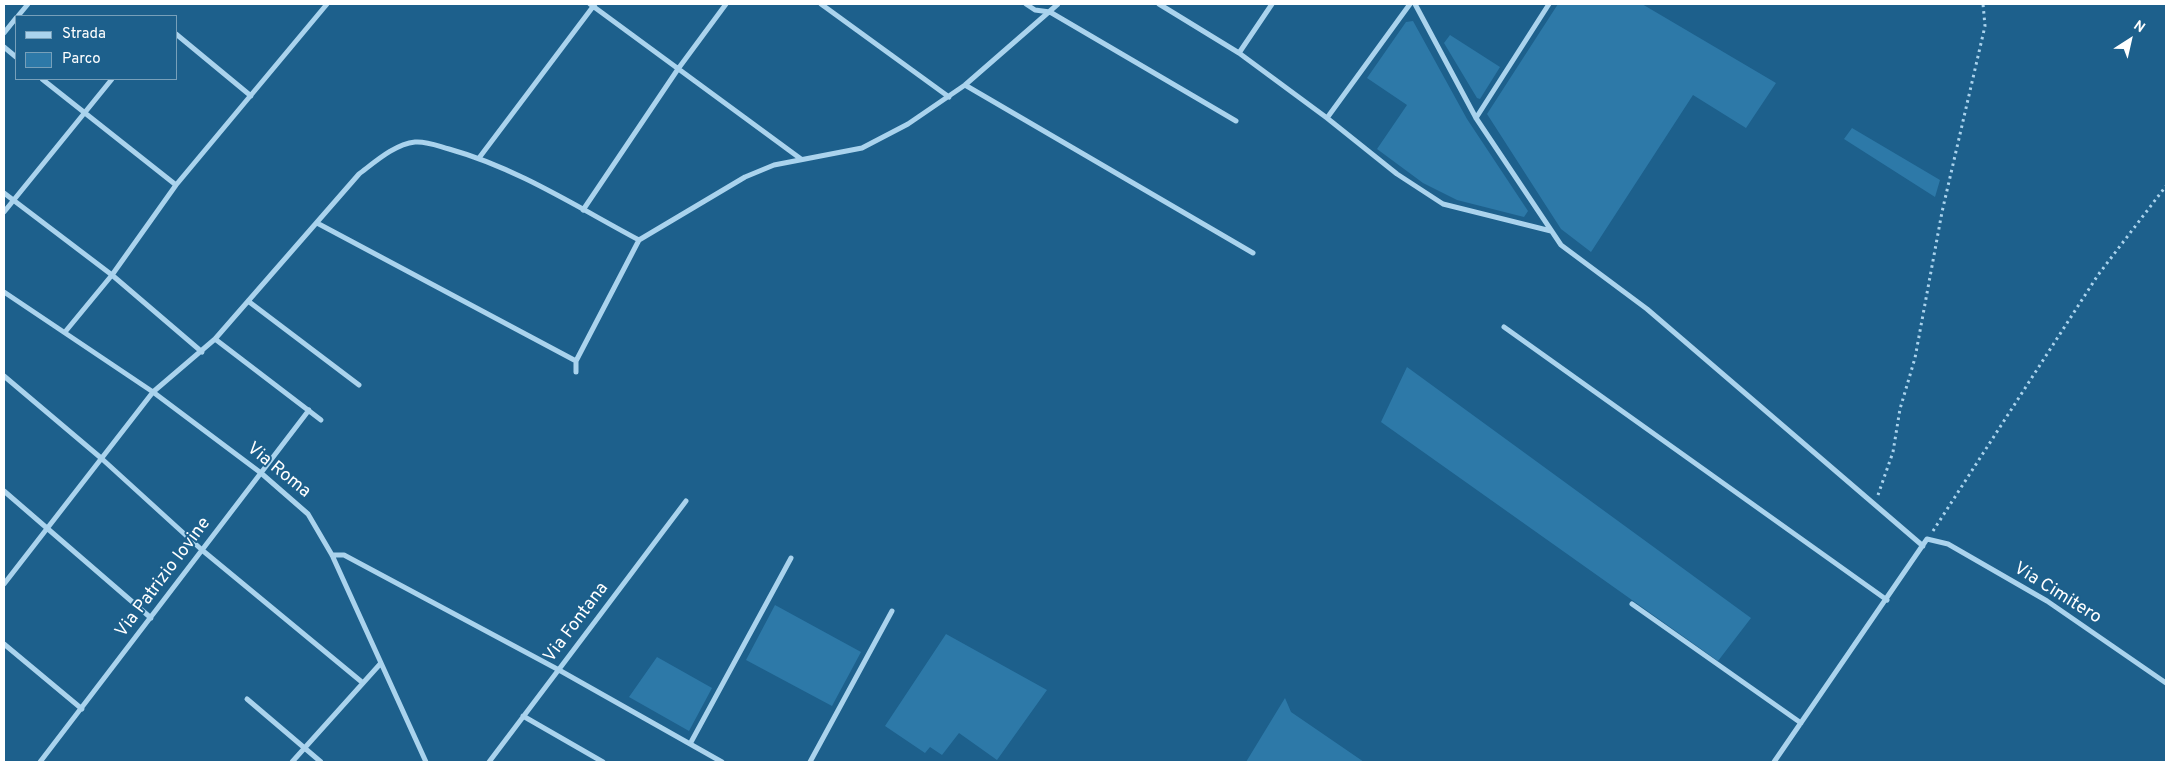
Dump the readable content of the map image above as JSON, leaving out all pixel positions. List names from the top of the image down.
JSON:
{
  "streets": {
    "street": [
      "Via Roma",
      "Via Patrizio Iovine",
      "Via Cimitero",
      "Via Fontana"
    ]
  },
  "crossings": [
    ["Via Roma", "Via Patrizio Iovine"]
  ],
  "legend": ["Strada", "Parco"],
  "north": "top right"
}
